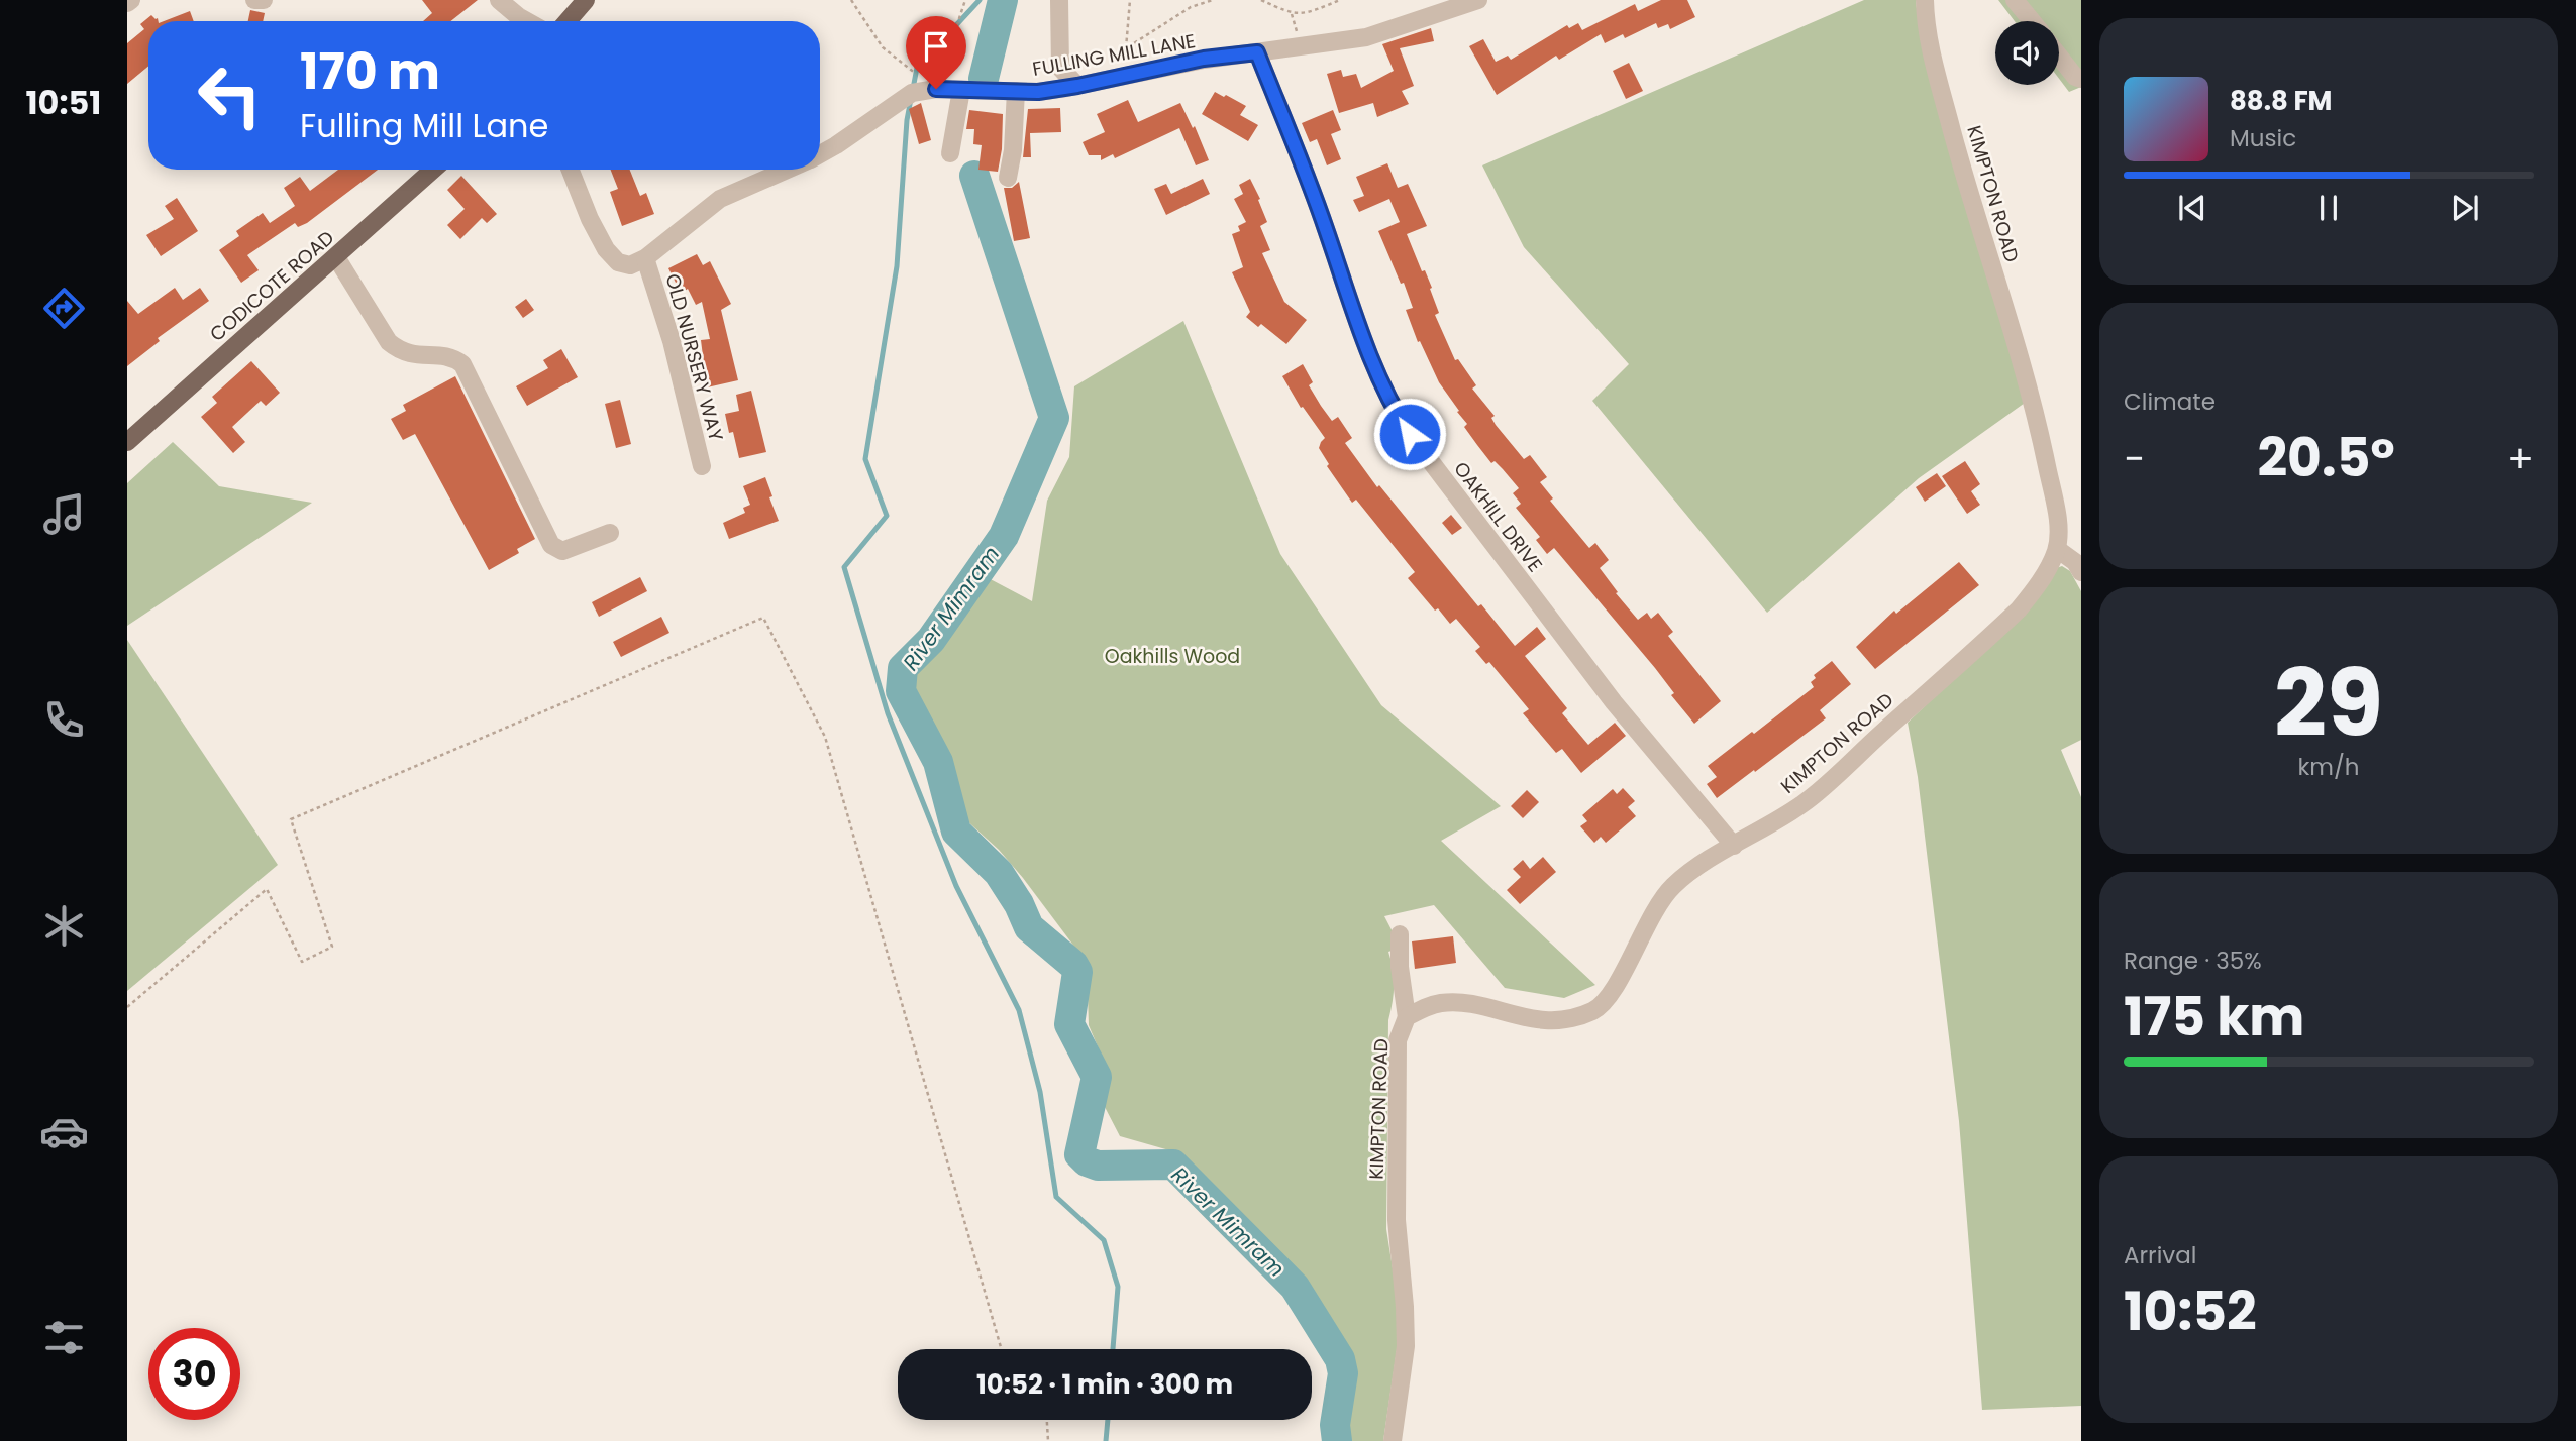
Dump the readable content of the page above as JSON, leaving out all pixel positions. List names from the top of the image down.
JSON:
{
  "streets": {
    "main road": ["CODICOTE ROAD"],
    "street": [
      "FULLING MILL LANE",
      "KIMPTON ROAD",
      "OLD NURSERY WAY",
      "OAKHILL DRIVE"
    ]
  },
  "crossings": [
    ["FULLING MILL LANE", "OLD NURSERY WAY"],
    ["FULLING MILL LANE", "OAKHILL DRIVE"],
    ["KIMPTON ROAD", "OAKHILL DRIVE"]
  ],
  "water": ["River Mimram"],
  "parks": ["Oakhills Wood"],
  "page": {
    "tabs": "10:51",
    "turn": ["170 m", "Fulling Mill Lane"],
    "song": ["88.8 FM", "Music"],
    "tile": [
      "Climate",
      ["29", "km/h"],
      ["Range · 35%", "175 km"],
      ["Arrival", "10:52"]
    ],
    "heat": ["−", "20.5°", "+"],
    "limit": "30",
    "trip": "10:52 · 1 min · 300 m"
  }
}
